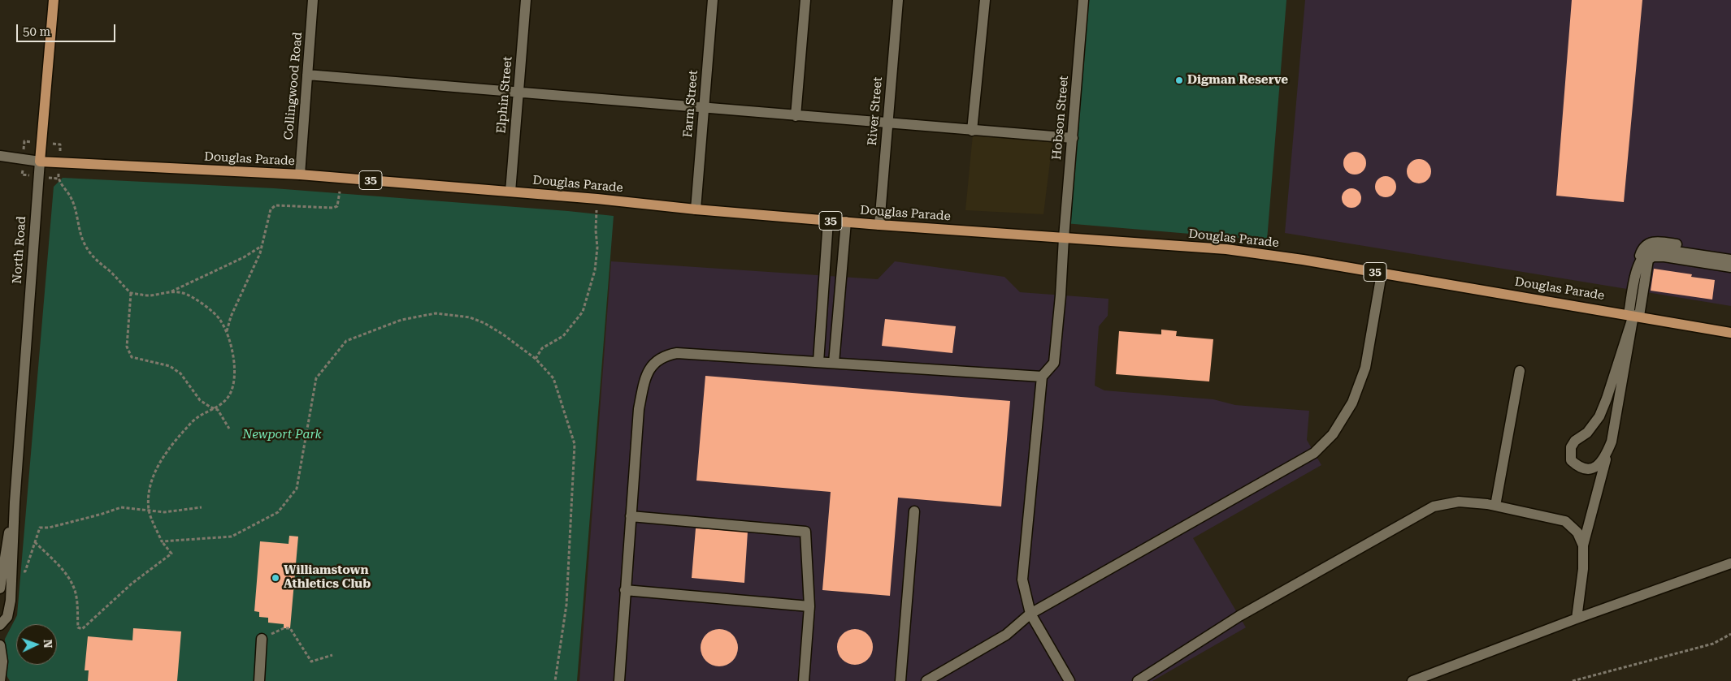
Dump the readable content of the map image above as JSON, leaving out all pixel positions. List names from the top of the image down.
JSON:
{
  "streets": {
    "main road": ["Douglas Parade", "35", "North Road"],
    "street": [
      "Collingwood Road",
      "Elphin Street",
      "Farm Street",
      "River Street",
      "Hobson Street"
    ]
  },
  "crossings": [
    ["Collingwood Road", "Douglas Parade"],
    ["Elphin Street", "Douglas Parade"],
    ["Farm Street", "Douglas Parade"],
    ["River Street", "Douglas Parade"],
    ["Hobson Street", "Douglas Parade"],
    ["Douglas Parade", "North Road"]
  ],
  "parks": ["Newport Park"],
  "places": ["Digman Reserve", "Williamstown Athletics Club"],
  "scale_bar": "50 m",
  "north": "right"
}
